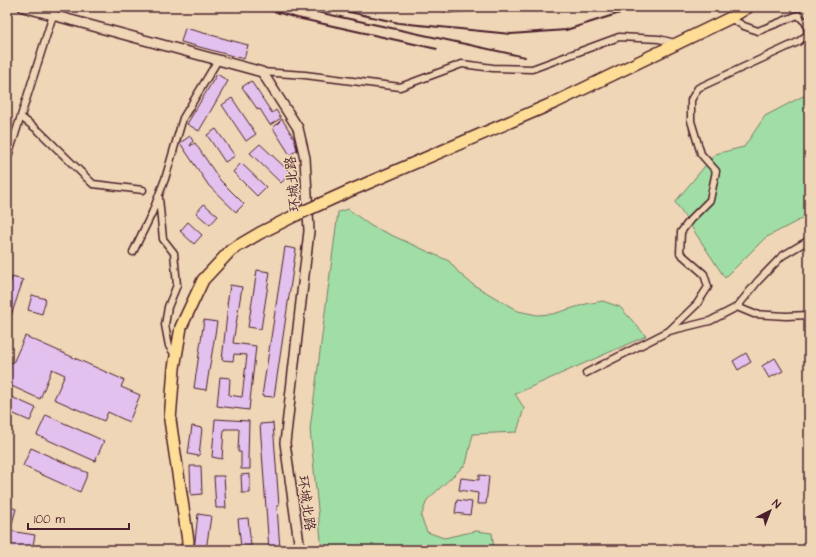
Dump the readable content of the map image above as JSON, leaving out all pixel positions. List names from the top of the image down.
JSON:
{
  "streets": {
    "street": ["环城北路"]
  },
  "scale_bar": "100 m",
  "north": "top right"
}
